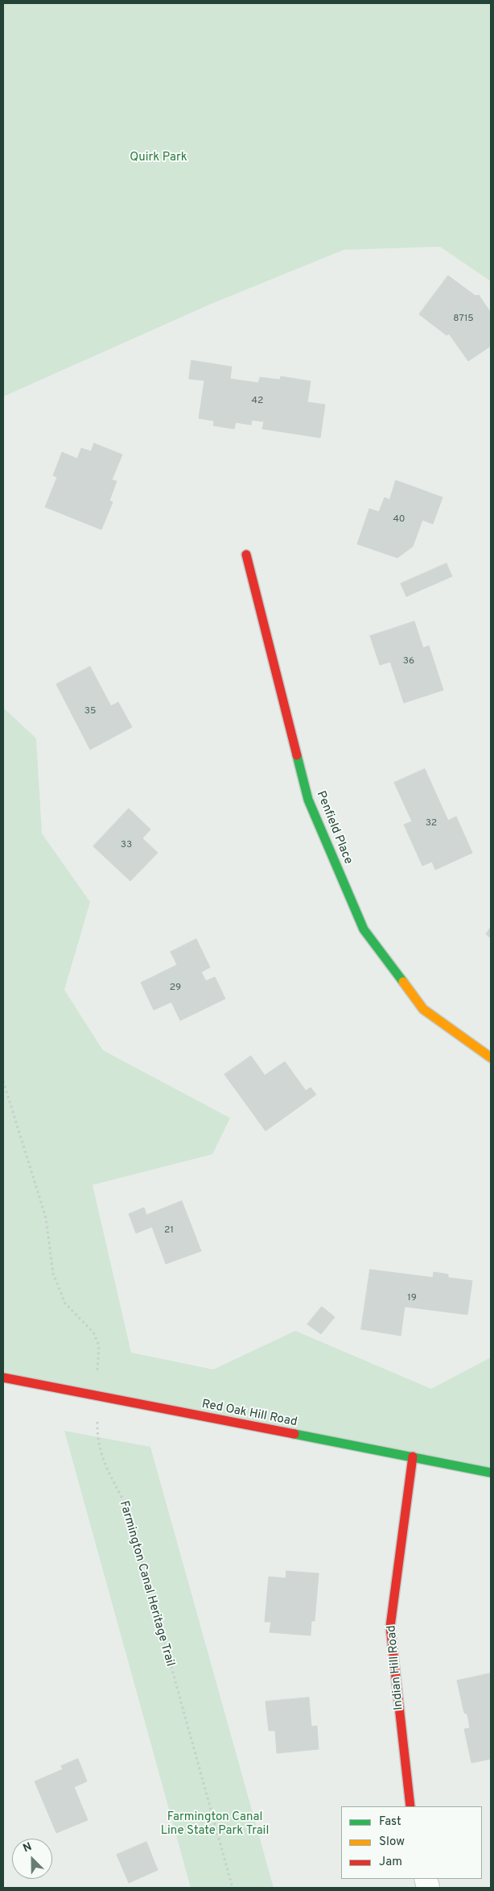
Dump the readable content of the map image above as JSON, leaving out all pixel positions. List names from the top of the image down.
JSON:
{
  "streets": {
    "street": ["Penfield Place", "Red Oak Hill Road", "Indian Hill Road"],
    "path": ["Farmington Canal Heritage Trail"]
  },
  "crossings": [
    ["Red Oak Hill Road", "Farmington Canal Heritage Trail"],
    ["Red Oak Hill Road", "Indian Hill Road"]
  ],
  "parks": ["Quirk Park", "Farmington Canal Line State Park Trail"],
  "house_numbers": [
    "8715",
    "42",
    "40",
    "36",
    "35",
    "32",
    "33",
    "29",
    "21",
    "19"
  ],
  "legend": ["Fast", "Slow", "Jam"],
  "north": "top left"
}
